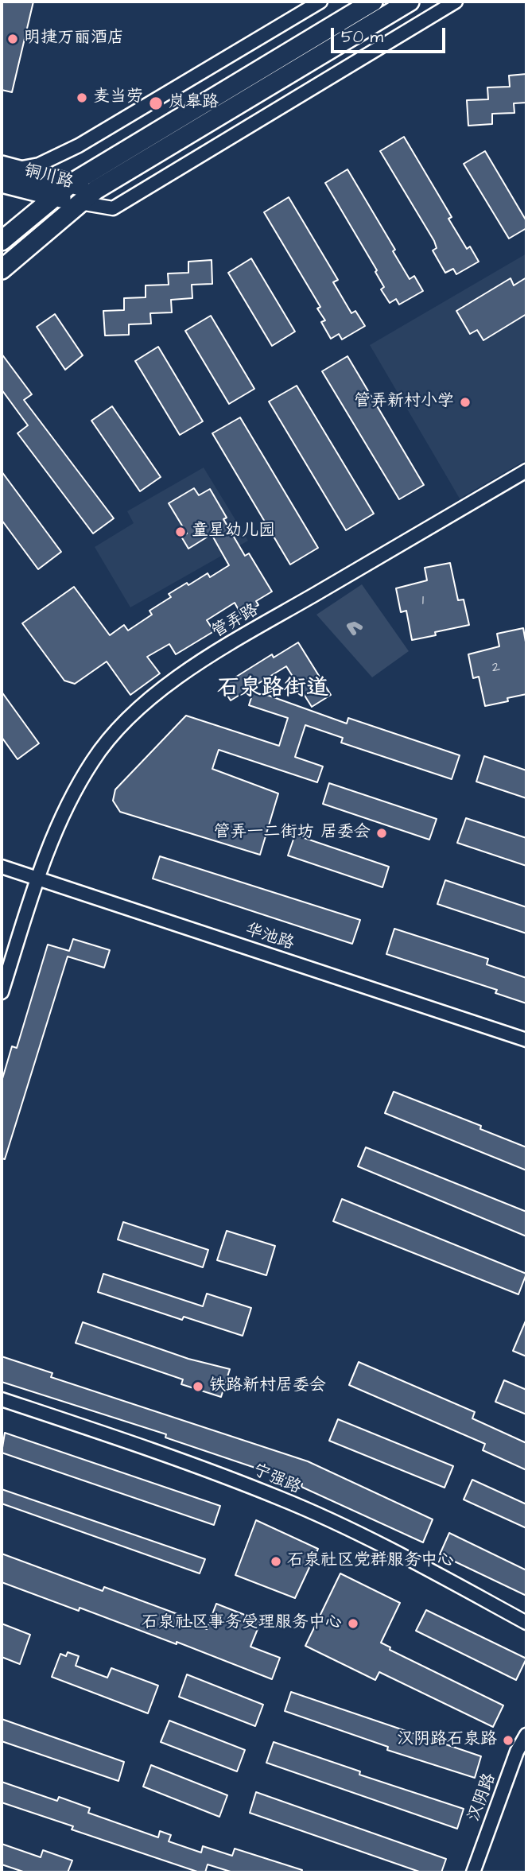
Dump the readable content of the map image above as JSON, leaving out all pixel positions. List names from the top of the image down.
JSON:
{
  "streets": {
    "main road": ["铜川路"],
    "street": [
      "管弄路",
      "华池路",
      "宁强路",
      "汉阴路"
    ]
  },
  "crossings": [
    ["管弄路", "华池路"]
  ],
  "districts": ["石泉路街道"],
  "places": [
    "明捷万丽酒店",
    "麦当劳",
    "岚皋路",
    "管弄新村小学",
    "童星幼儿园",
    "管弄一二街坊 居委会",
    "铁路新村居委会",
    "石泉社区党群服务中心",
    "石泉社区事务受理服务中心",
    "汉阴路石泉路"
  ],
  "house_numbers": ["1", "2"],
  "scale_bar": "50 m"
}
